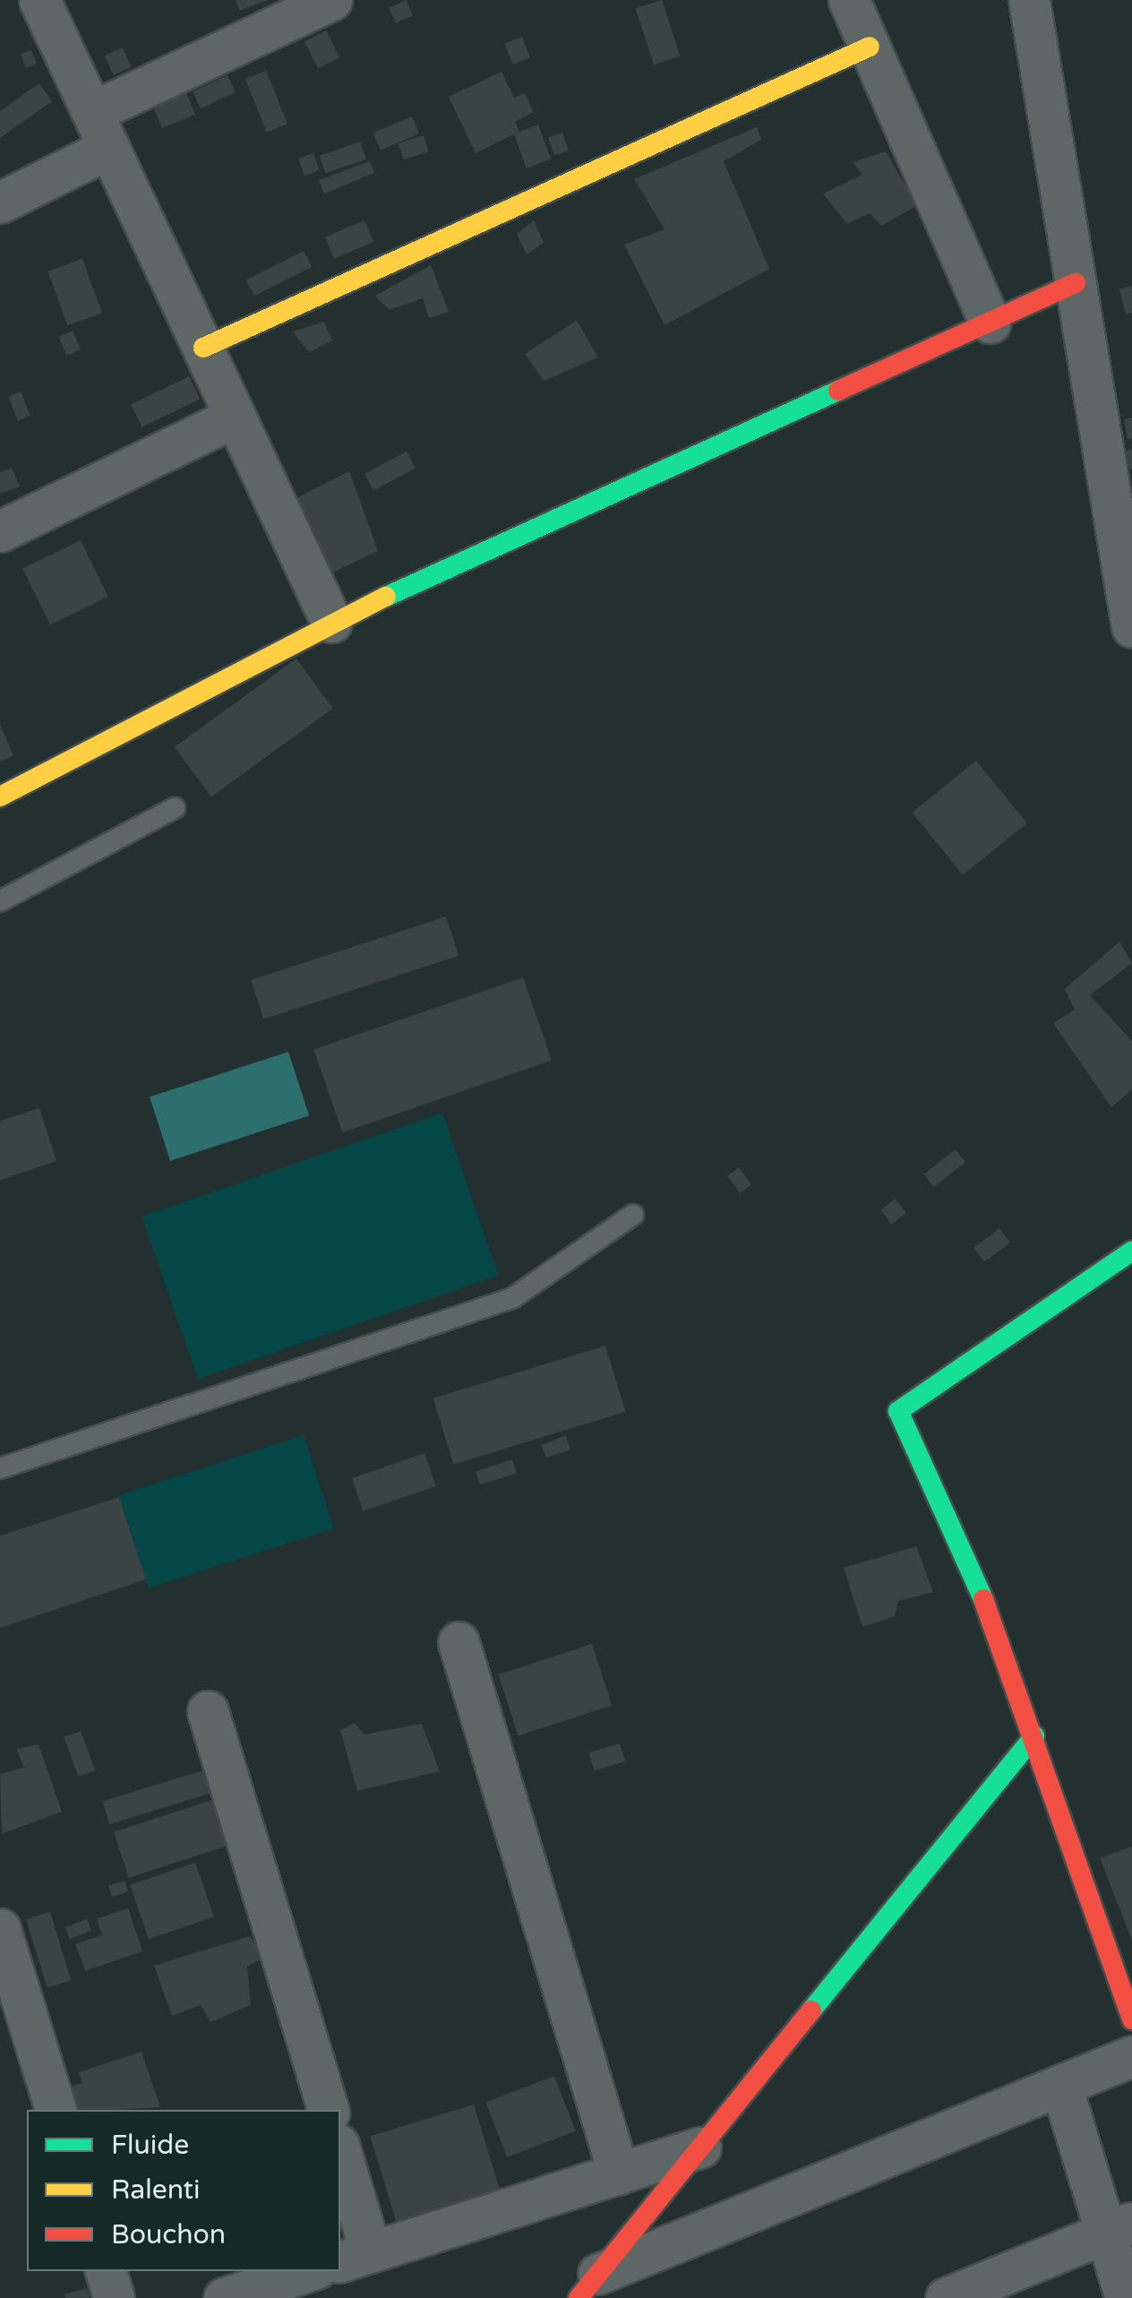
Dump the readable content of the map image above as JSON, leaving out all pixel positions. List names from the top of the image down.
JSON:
{
  "legend": ["Fluide", "Ralenti", "Bouchon"]
}
